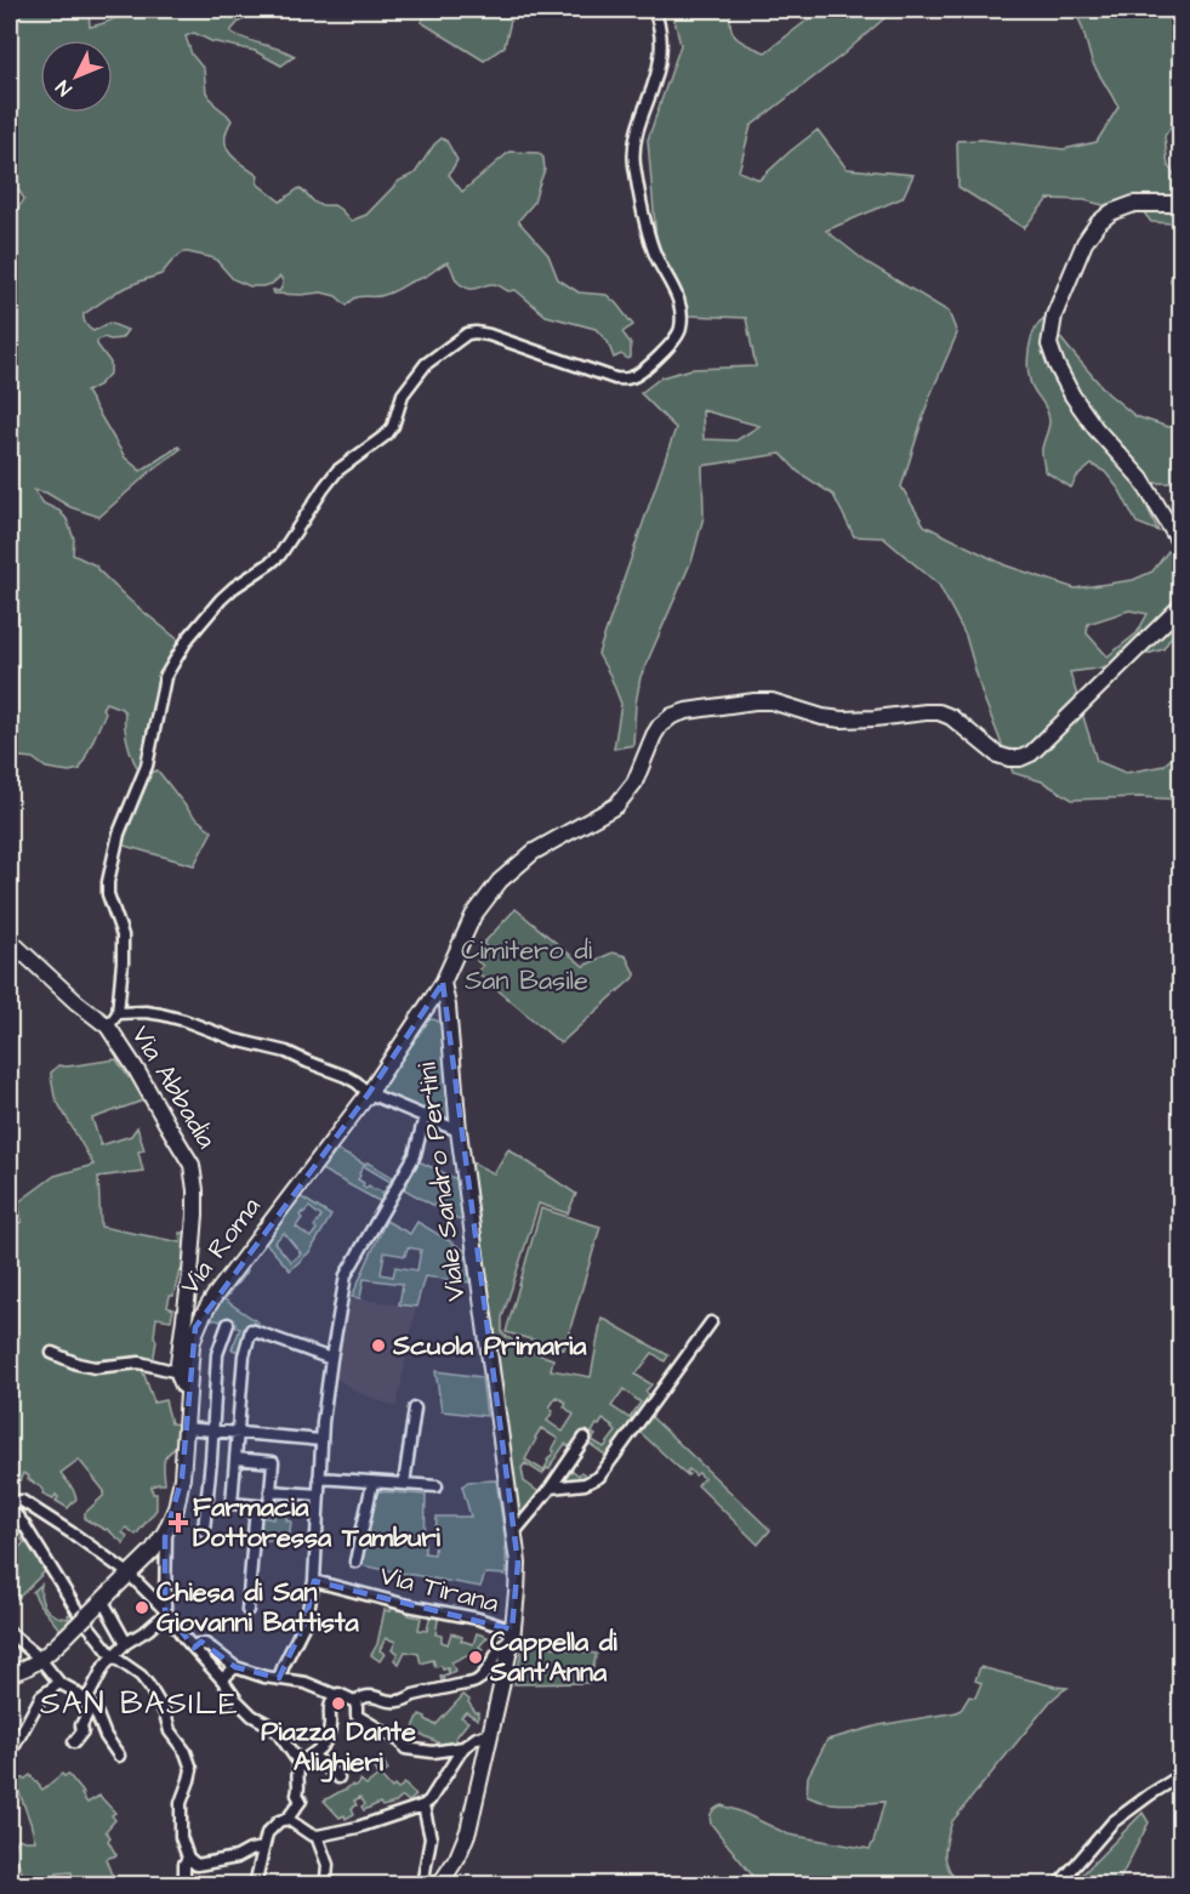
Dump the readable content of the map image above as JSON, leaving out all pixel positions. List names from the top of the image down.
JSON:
{
  "streets": {
    "street": [
      "Via Abbadia",
      "Viale Sandro Pertini",
      "Via Roma",
      "Via Tirana"
    ]
  },
  "crossings": [
    ["Viale Sandro Pertini", "Via Roma"],
    ["Viale Sandro Pertini", "Via Tirana"]
  ],
  "districts": ["SAN BASILE"],
  "parks": ["Cimitero di San Basile"],
  "places": {
    "other": [
      "Scuola Primaria",
      "Chiesa di San Giovanni Battista",
      "Cappella di Sant'Anna",
      "Piazza Dante Alighieri"
    ],
    "health": ["Farmacia Dottoressa Tamburi"]
  },
  "north": "bottom left"
}
